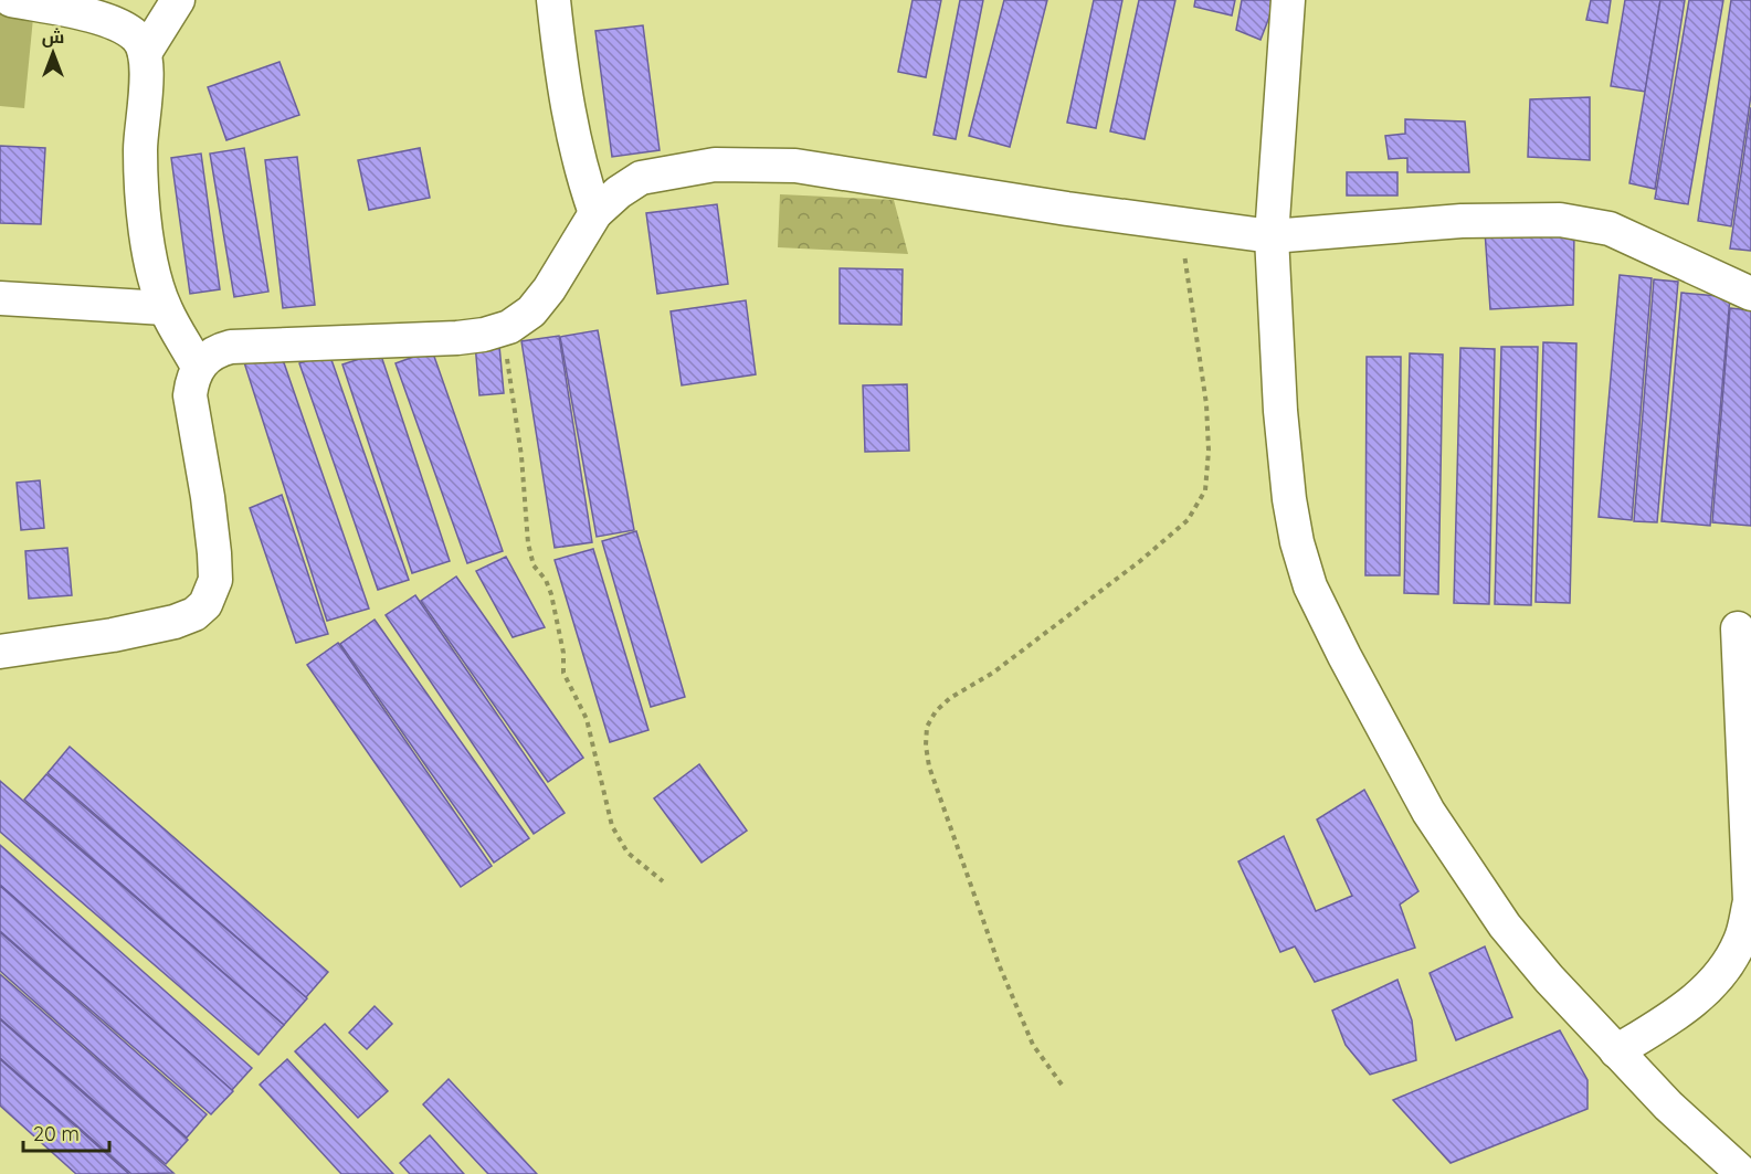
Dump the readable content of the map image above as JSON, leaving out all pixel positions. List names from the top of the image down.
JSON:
{
  "scale_bar": "20 m",
  "north": "top"
}
